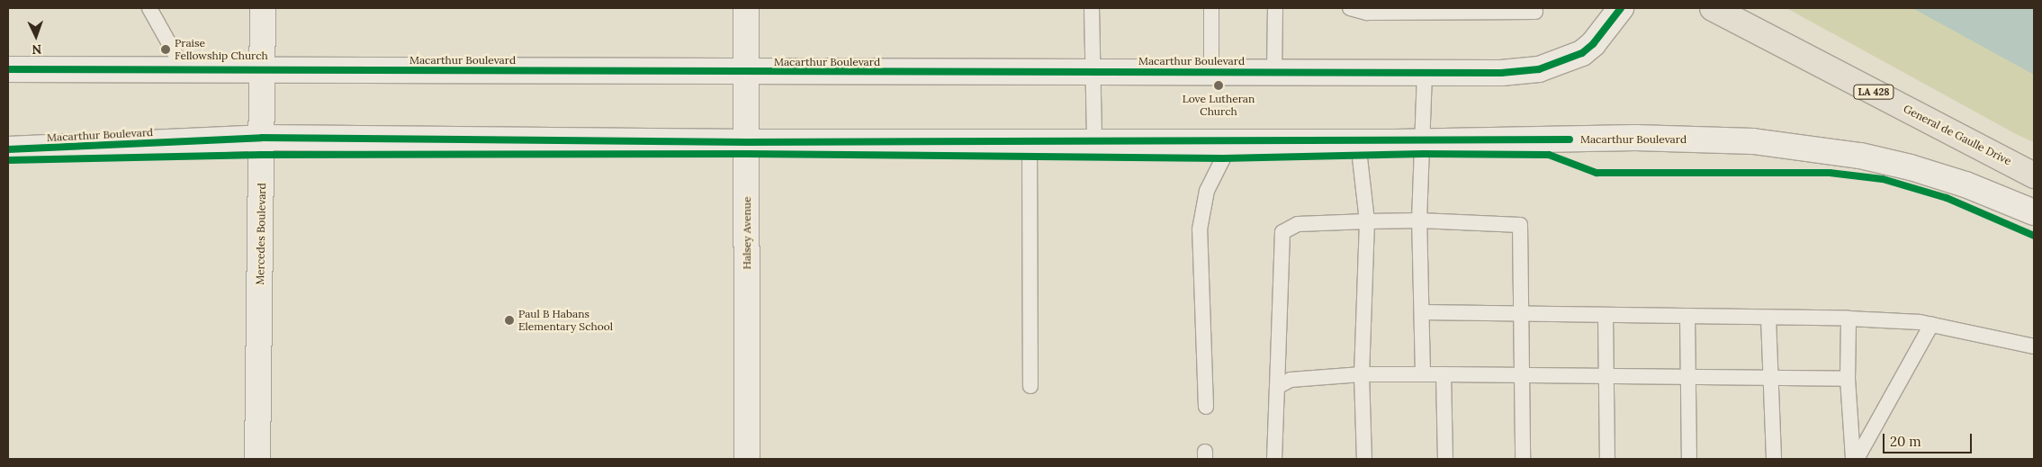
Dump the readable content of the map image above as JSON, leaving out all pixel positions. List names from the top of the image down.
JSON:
{
  "streets": {
    "main road": ["LA 428", "General de Gaulle Drive"],
    "street": ["Macarthur Boulevard", "Halsey Avenue", "Mercedes Boulevard"]
  },
  "crossings": [
    ["Macarthur Boulevard", "Halsey Avenue"],
    ["Macarthur Boulevard", "Mercedes Boulevard"]
  ],
  "places": ["Praise Fellowship Church", "Love Lutheran Church", "Paul B Habans Elementary School"],
  "scale_bar": "20 m",
  "north": "bottom"
}
